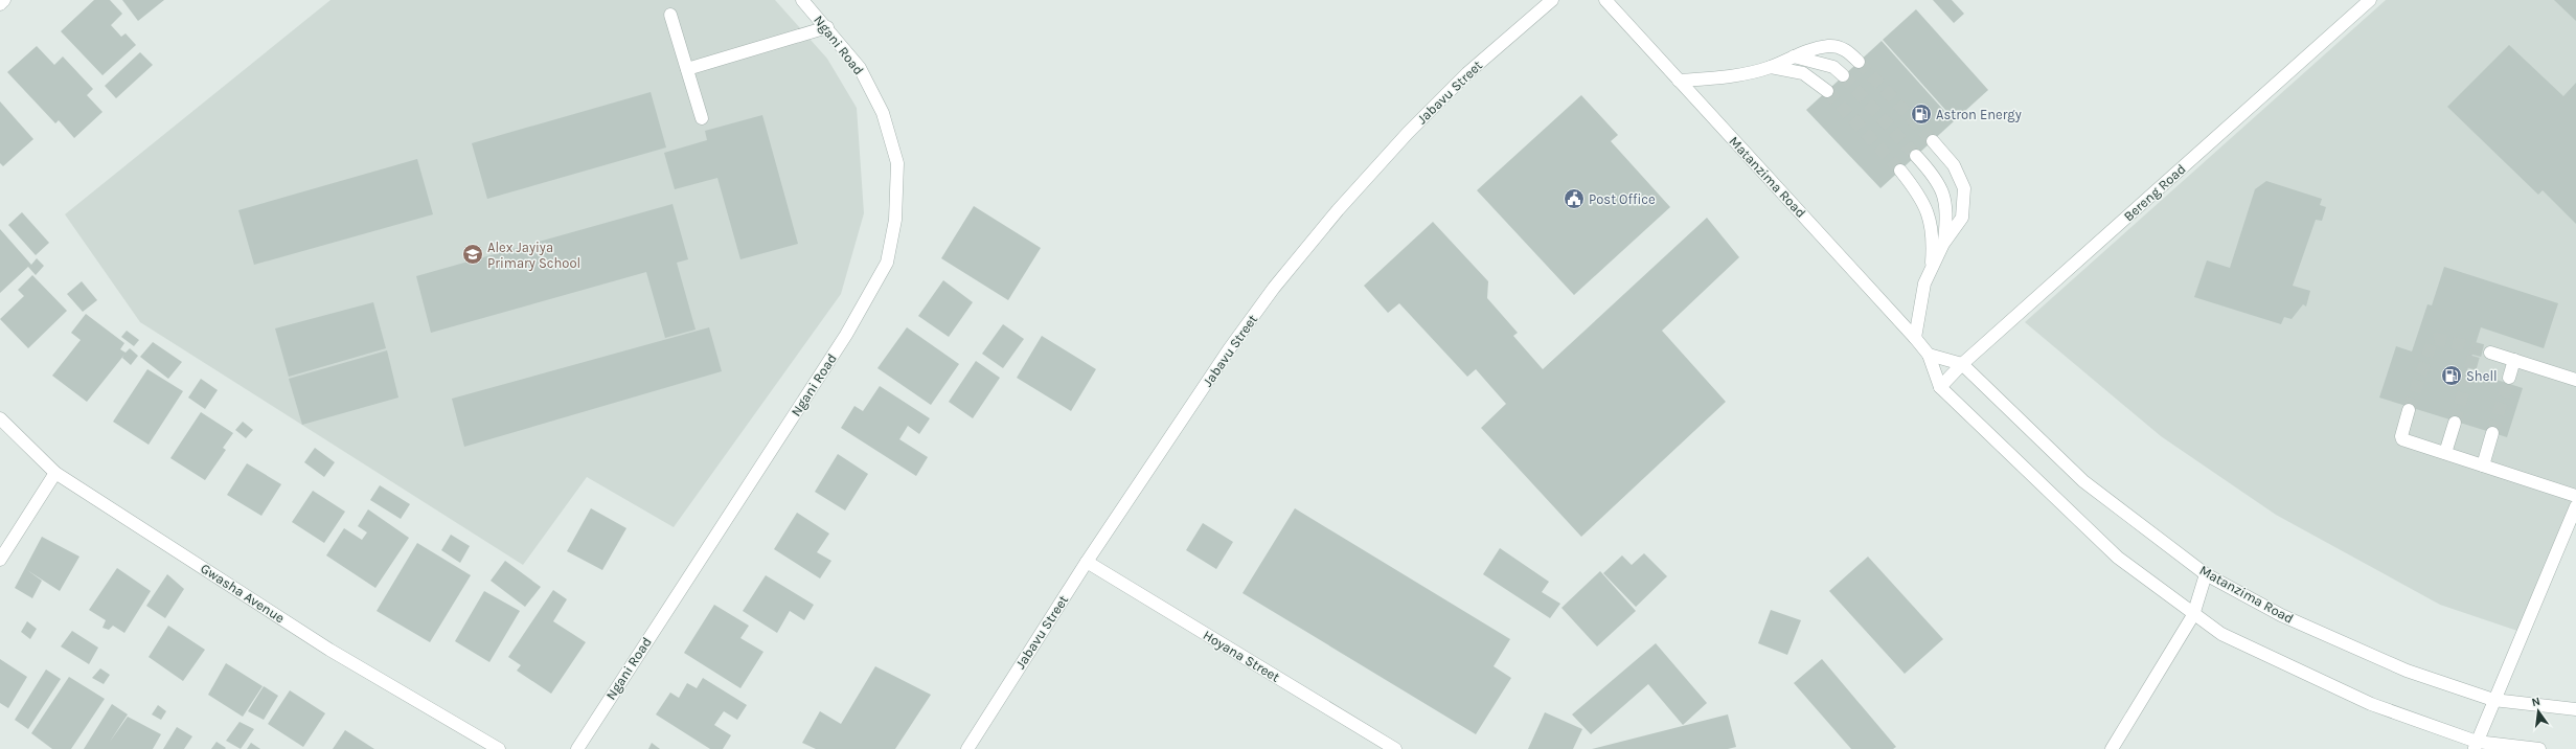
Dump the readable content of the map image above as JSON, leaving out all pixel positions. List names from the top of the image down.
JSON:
{
  "streets": {
    "street": [
      "Ngani Road",
      "Jabavu Street",
      "Matanzima Road",
      "Bereng Road",
      "Gwasha Avenue",
      "Hoyana Street"
    ]
  },
  "crossings": [
    ["Jabavu Street", "Hoyana Street"],
    ["Matanzima Road", "Bereng Road"]
  ],
  "places": {
    "fuel station": ["Astron Energy", "Shell"],
    "public building": ["Post Office"],
    "school or university": ["Alex Jayiya Primary School"]
  },
  "north": "top"
}
